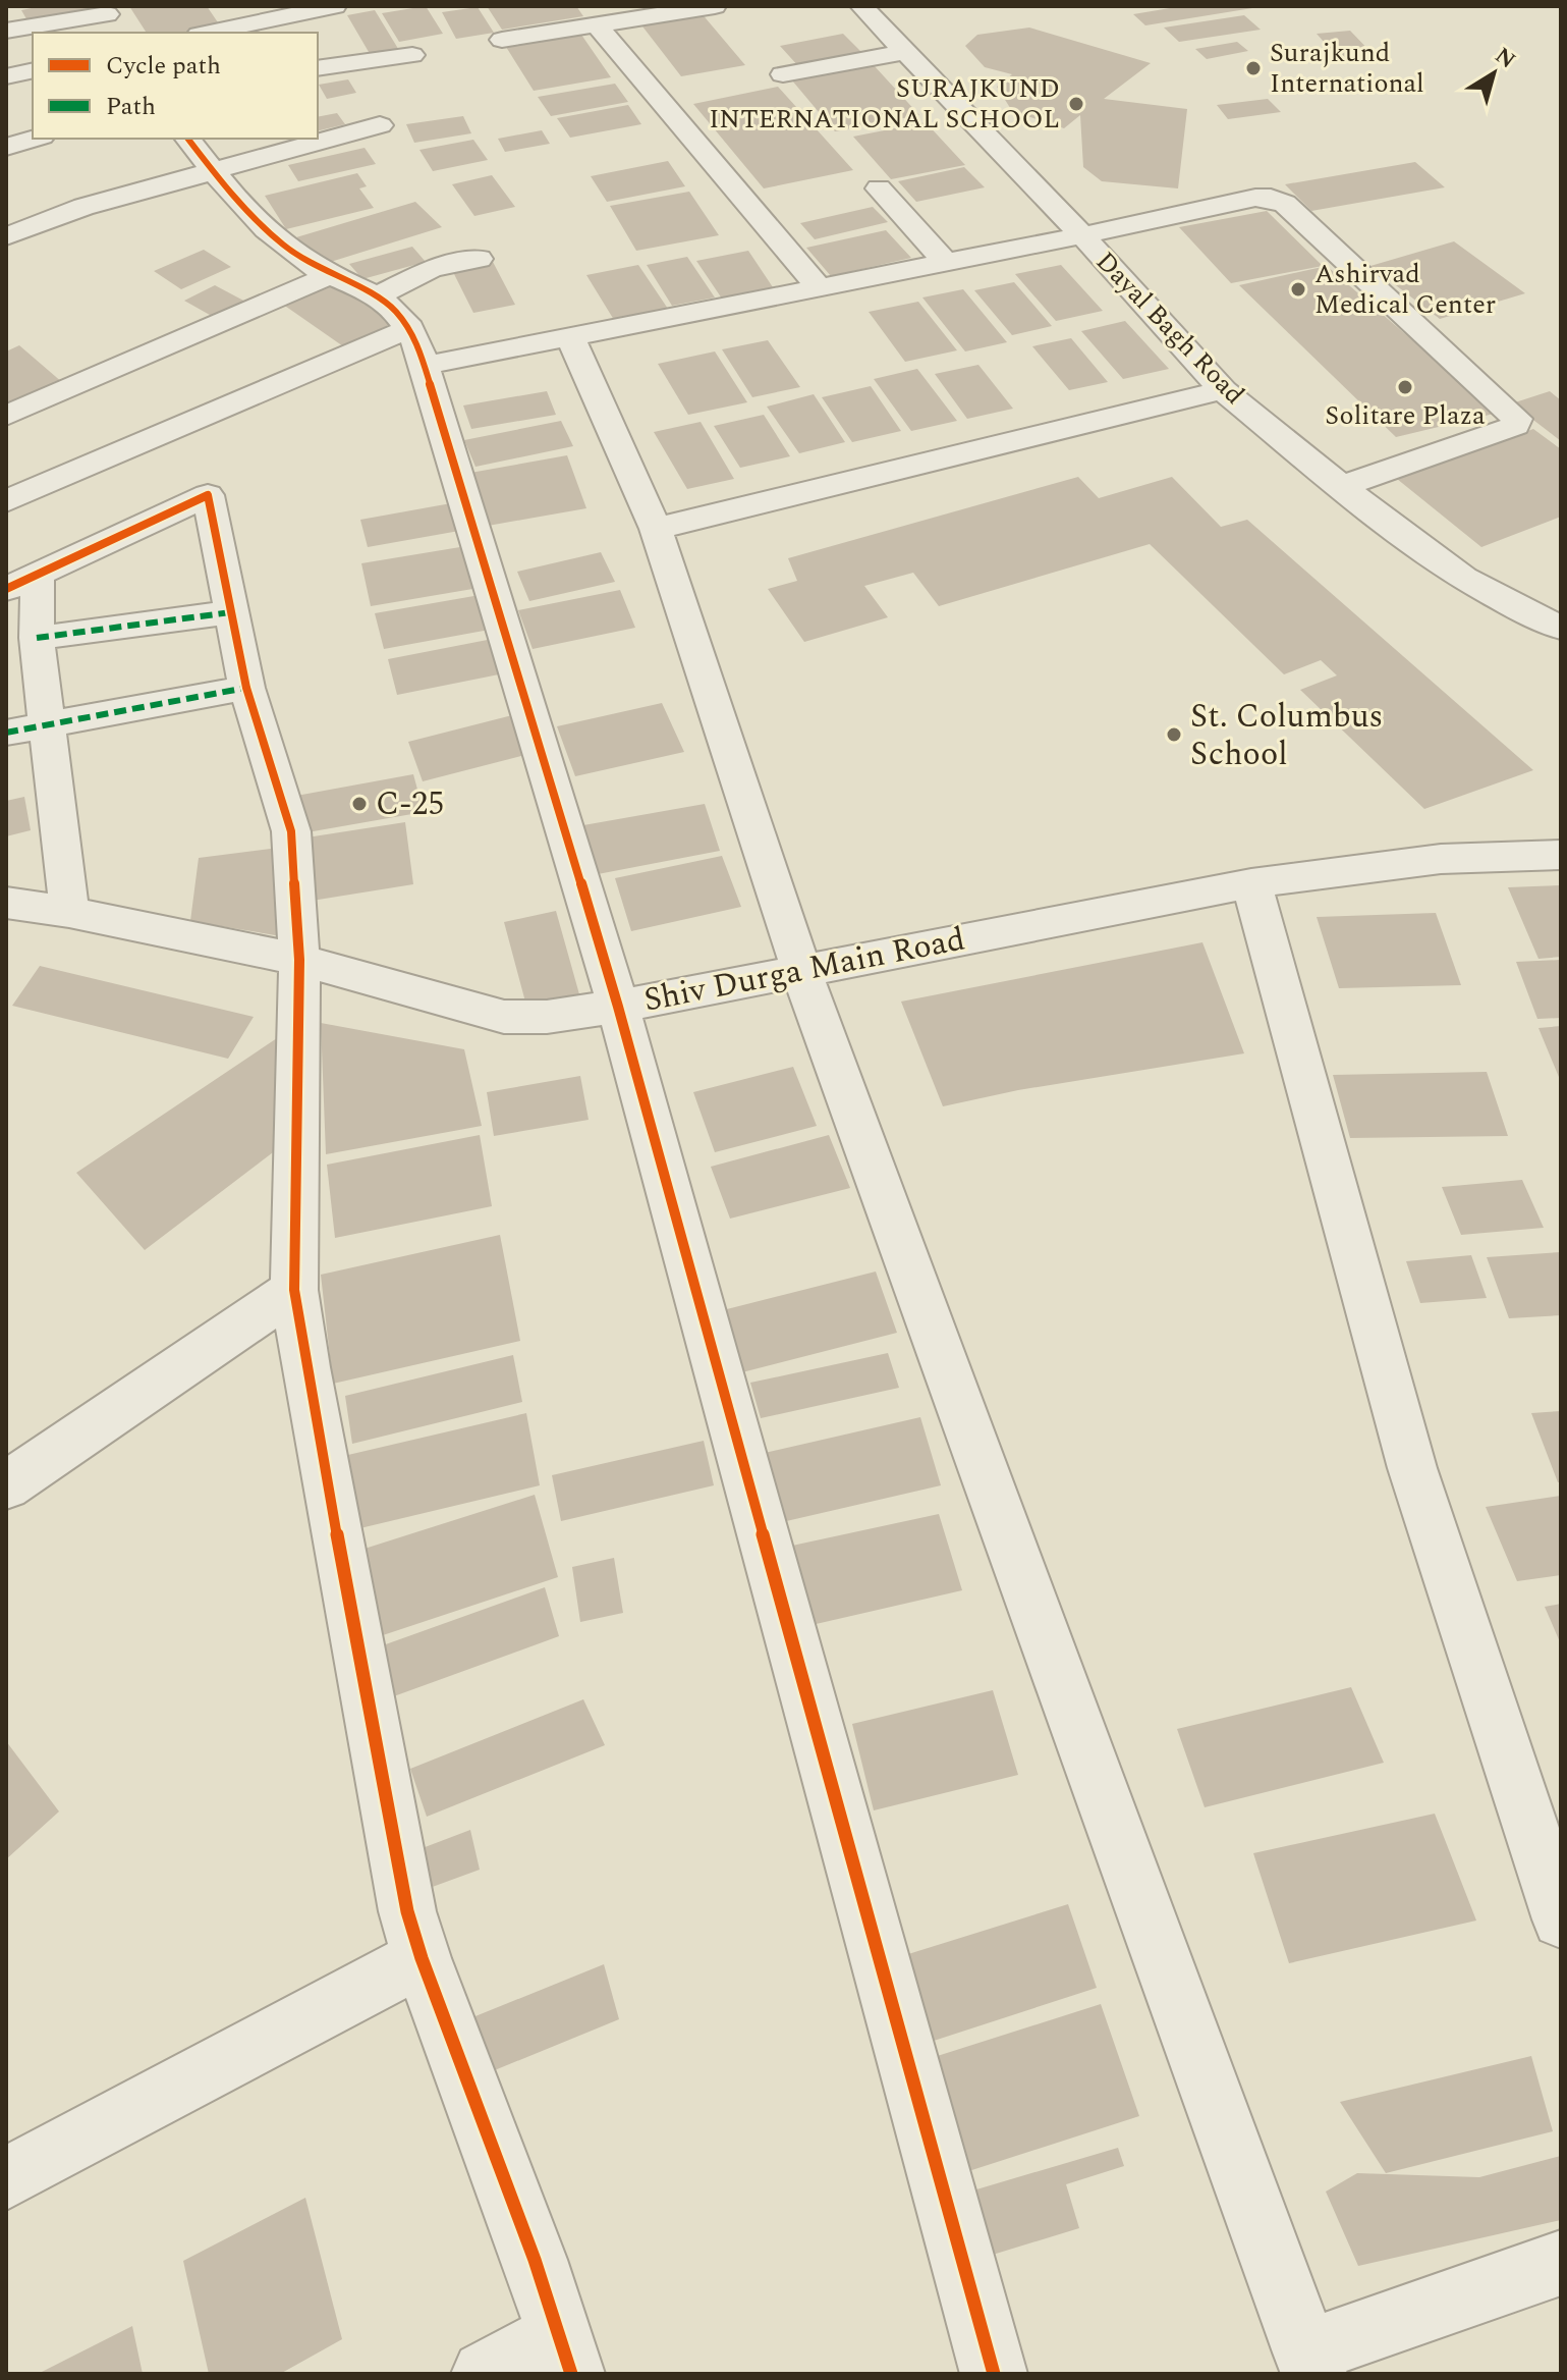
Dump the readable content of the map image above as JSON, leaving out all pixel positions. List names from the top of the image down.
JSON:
{
  "streets": {
    "street": ["Dayal Bagh Road", "Shiv Durga Main Road"]
  },
  "places": [
    "Surajkund International",
    "SURAJKUND INTERNATIONAL SCHOOL",
    "Ashirvad Medical Center",
    "Solitare Plaza",
    "St. Columbus School",
    "C-25"
  ],
  "legend": ["Cycle path", "Path"],
  "north": "top right"
}
